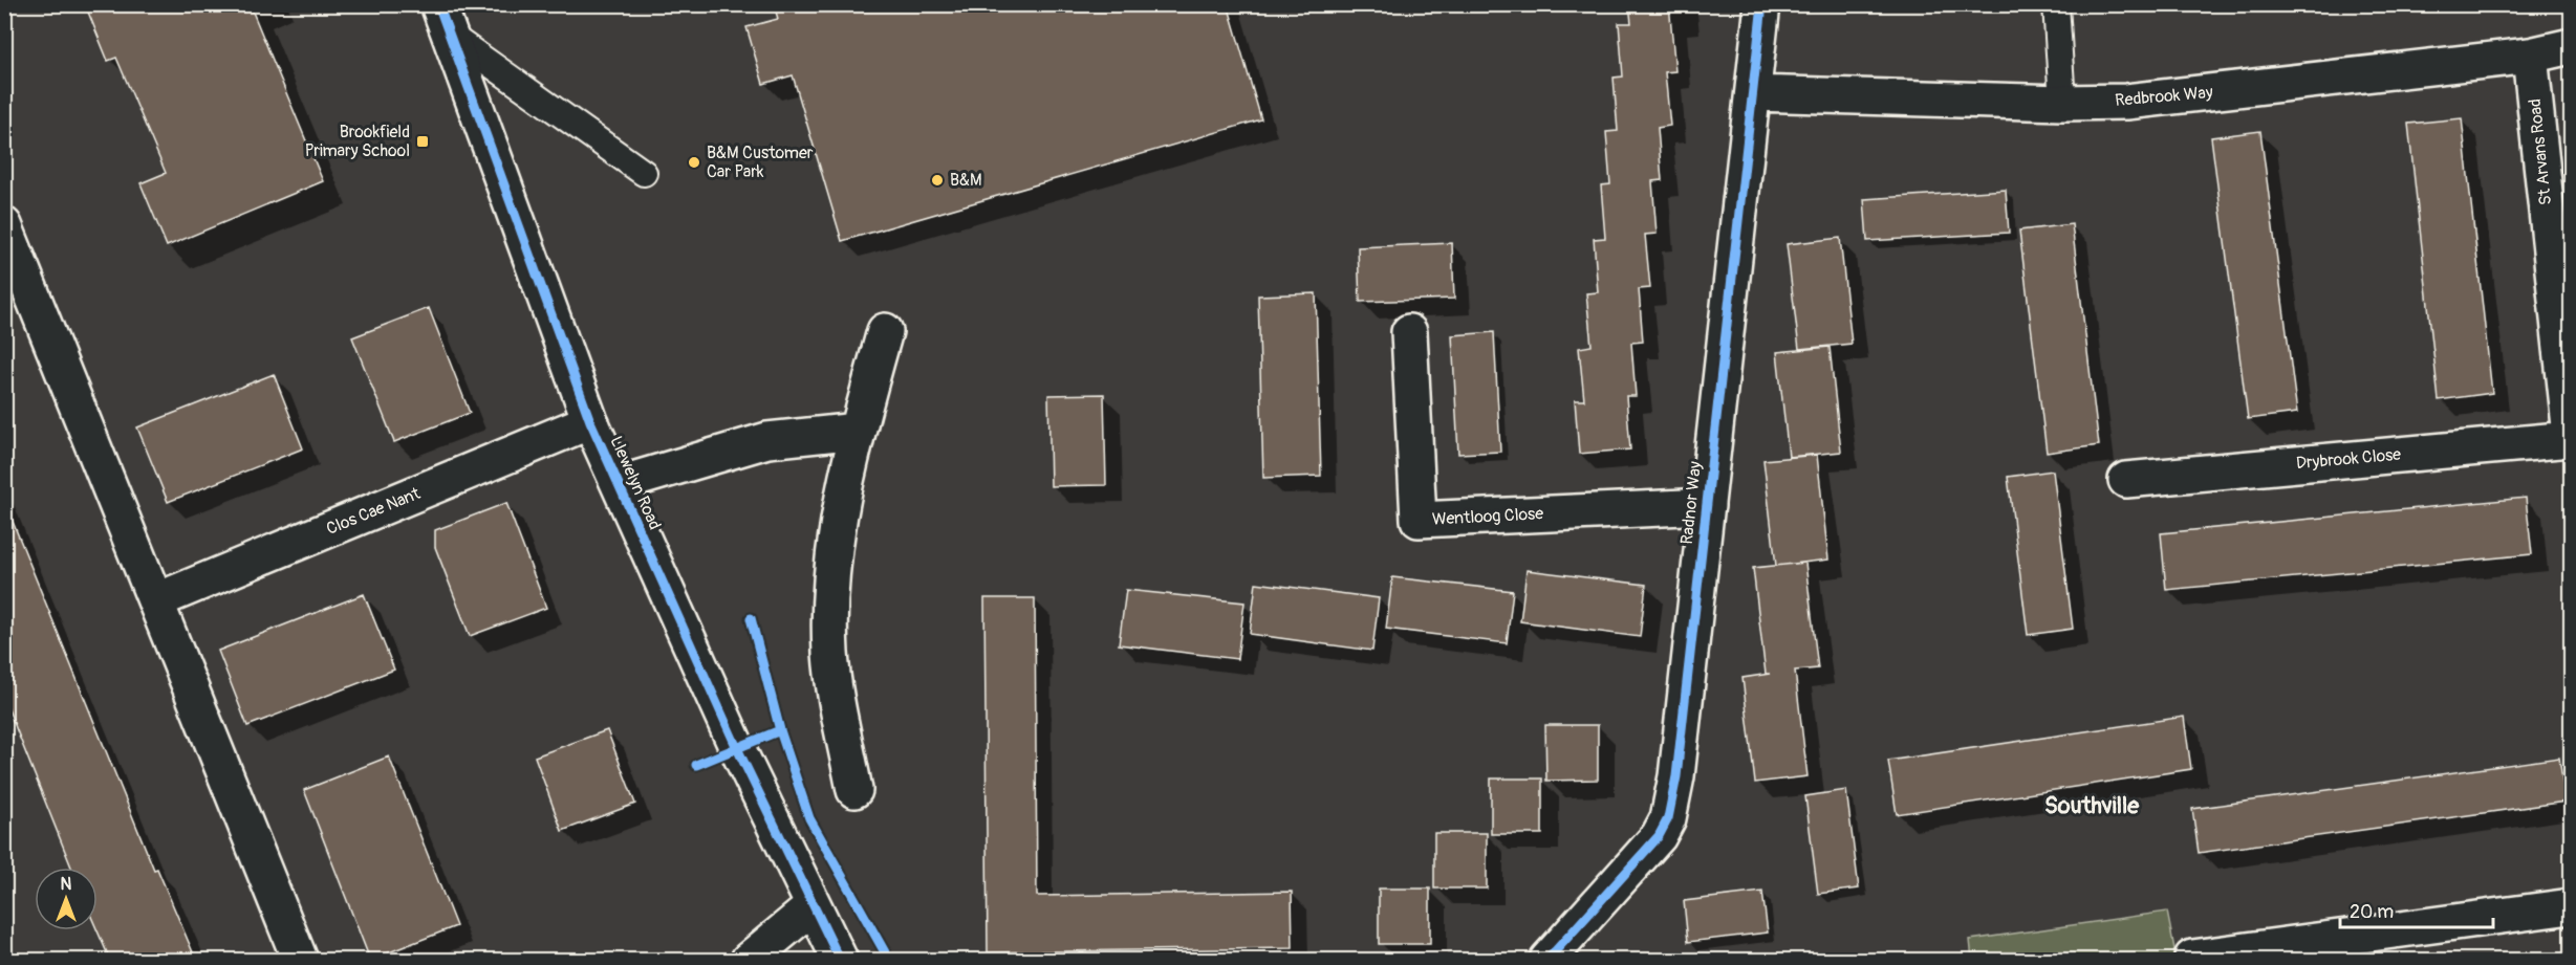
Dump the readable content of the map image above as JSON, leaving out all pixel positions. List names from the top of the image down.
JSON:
{
  "streets": {
    "street": [
      "Redbrook Way",
      "St Arvans Road",
      "Drybrook Close",
      "Llewelyn Road",
      "Radnor Way",
      "Clos Cae Nant",
      "Wentloog Close"
    ]
  },
  "crossings": [
    ["Redbrook Way", "St Arvans Road"],
    ["Redbrook Way", "Radnor Way"],
    ["St Arvans Road", "Drybrook Close"],
    ["Llewelyn Road", "Clos Cae Nant"],
    ["Radnor Way", "Wentloog Close"]
  ],
  "districts": ["Southville"],
  "places": {
    "transit": ["Brookfield Primary School"],
    "other": ["B&M Customer Car Park", "B&M"]
  },
  "scale_bar": "20 m",
  "north": "top"
}
